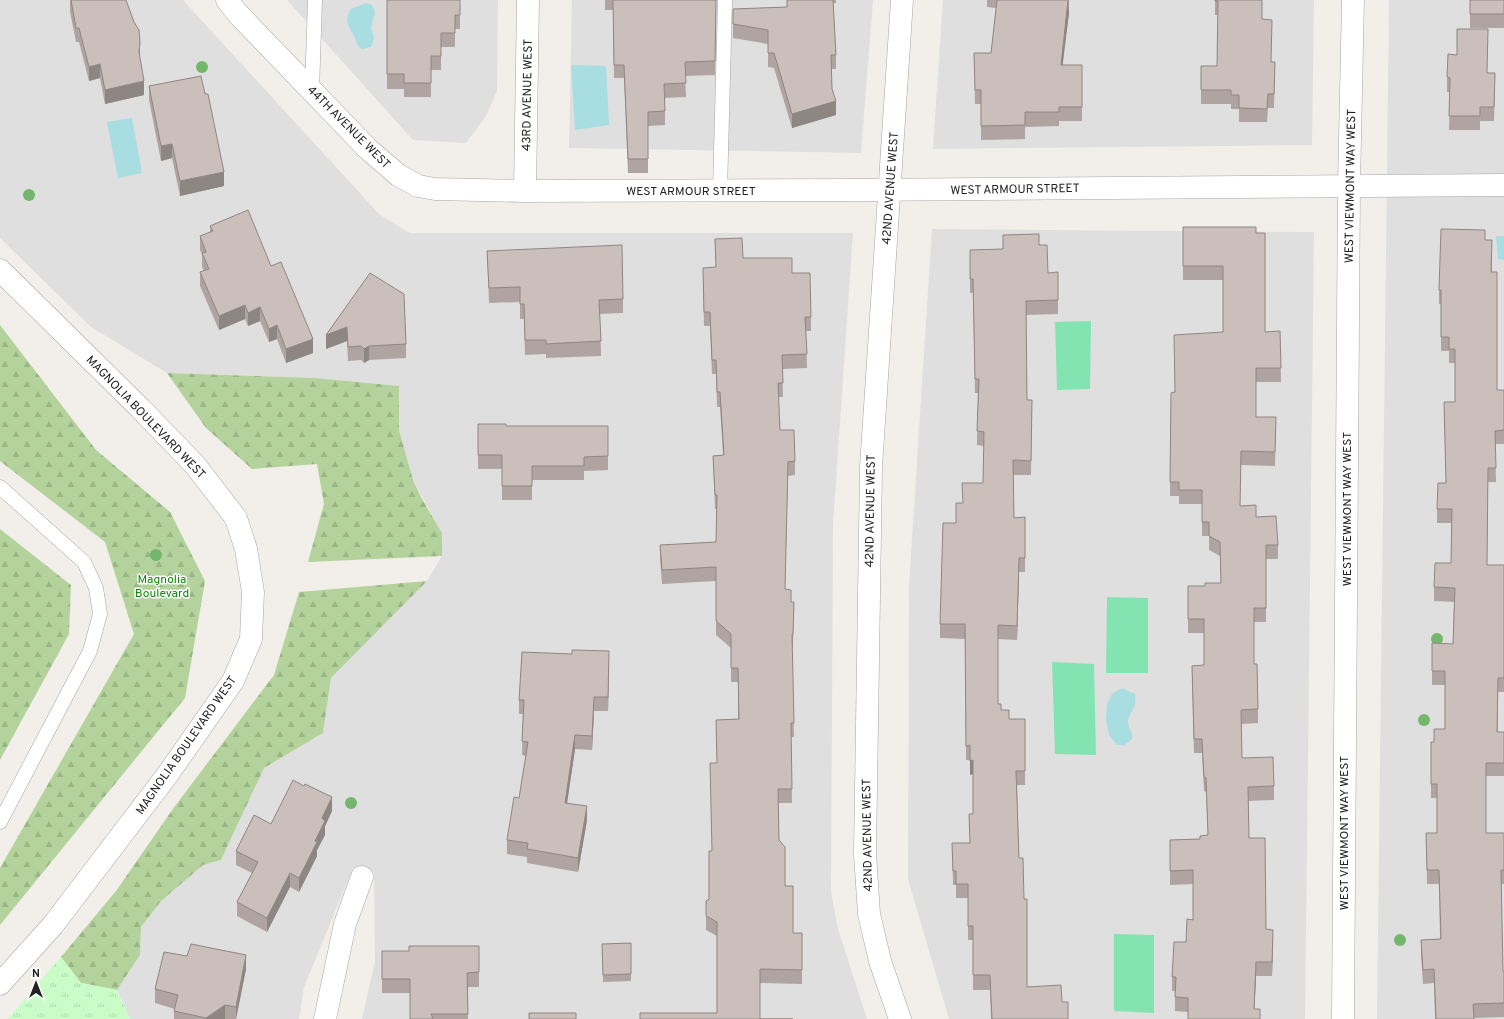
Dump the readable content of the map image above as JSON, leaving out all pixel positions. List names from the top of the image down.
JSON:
{
  "streets": {
    "street": [
      "43RD AVENUE WEST",
      "44TH AVENUE WEST",
      "WEST VIEWMONT WAY WEST",
      "42ND AVENUE WEST",
      "WEST ARMOUR STREET",
      "MAGNOLIA BOULEVARD WEST"
    ]
  },
  "crossings": [
    ["43RD AVENUE WEST", "44TH AVENUE WEST"],
    ["43RD AVENUE WEST", "WEST ARMOUR STREET"],
    ["44TH AVENUE WEST", "WEST ARMOUR STREET"],
    ["WEST VIEWMONT WAY WEST", "WEST ARMOUR STREET"],
    ["42ND AVENUE WEST", "WEST ARMOUR STREET"]
  ],
  "parks": ["Magnolia Boulevard"],
  "north": "top"
}
